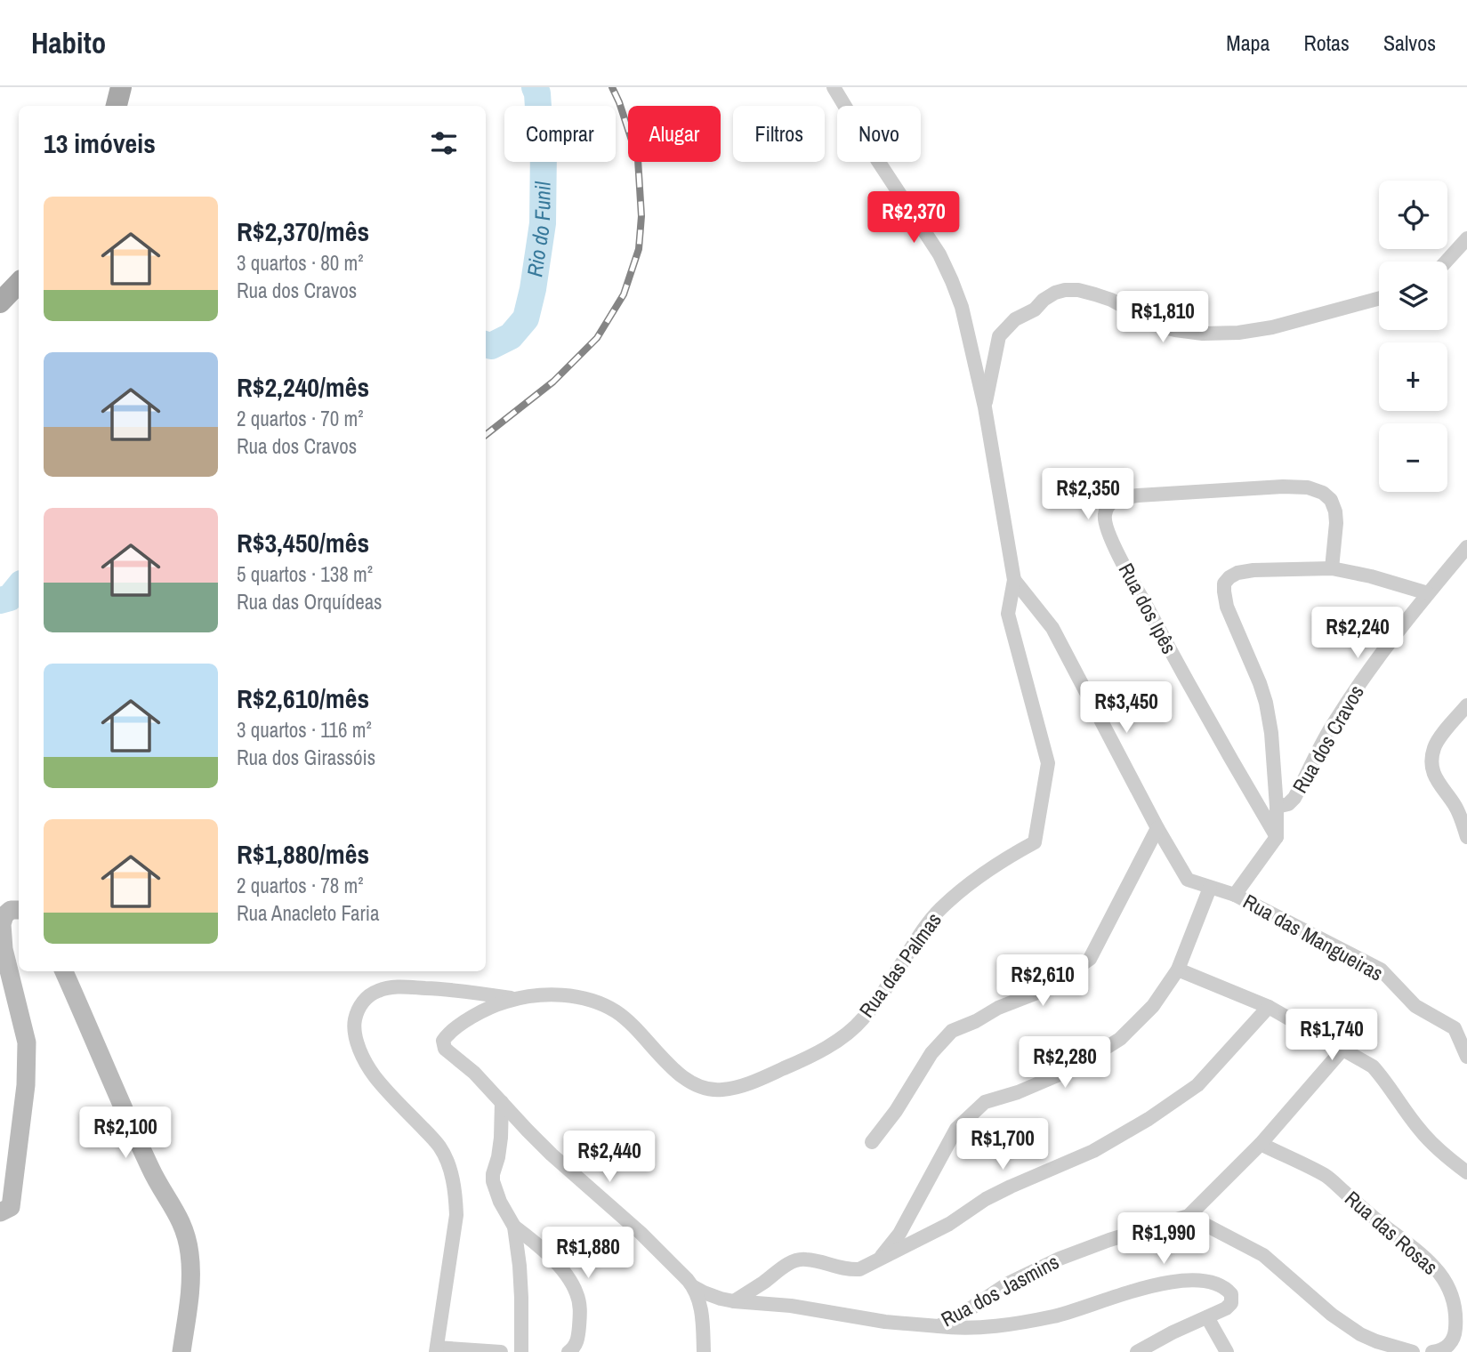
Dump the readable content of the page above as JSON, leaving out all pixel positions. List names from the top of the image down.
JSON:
{
  "streets": {
    "street": [
      "Rua dos Ipês",
      "Rua dos Cravos",
      "Rua das Mangueiras",
      "Rua das Palmas",
      "Rua das Rosas",
      "Rua dos Jasmins"
    ]
  },
  "crossings": [
    ["Rua das Mangueiras", "Rua das Palmas"],
    ["Rua das Rosas", "Rua dos Jasmins"]
  ],
  "water": ["Rio do Funil"],
  "page": {
    "header": "Habito",
    "nav": ["Mapa", "Rotas", "Salvos"],
    "chip": [
      "Comprar",
      "Alugar",
      "Filtros",
      "Novo"
    ],
    "heading": "13 imóveis",
    "map_buttons": ["+", "−"],
    "list": [
      {
        "name": "R$2,370/mês",
        "note": "3 quartos · 80 m² · Rua dos Cravos"
      },
      {
        "name": "R$2,240/mês",
        "note": "2 quartos · 70 m² · Rua dos Cravos"
      },
      {
        "name": "R$3,450/mês",
        "note": "5 quartos · 138 m² · Rua das Orquídeas"
      },
      {
        "name": "R$2,610/mês",
        "note": "3 quartos · 116 m² · Rua dos Girassóis"
      },
      {
        "name": "R$1,880/mês",
        "note": "2 quartos · 78 m² · Rua Anacleto Faria"
      }
    ],
    "price": [
      "R$2,370",
      "R$1,810",
      "R$2,350",
      "R$2,240",
      "R$3,450",
      "R$2,610",
      "R$1,740",
      "R$2,280",
      "R$2,100",
      "R$1,700",
      "R$2,440",
      "R$1,990",
      "R$1,880"
    ]
  }
}
